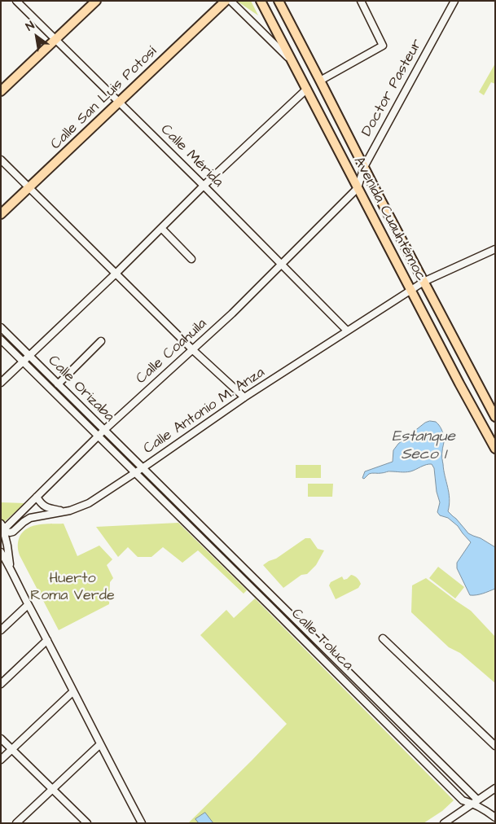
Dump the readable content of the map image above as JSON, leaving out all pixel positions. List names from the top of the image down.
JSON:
{
  "streets": {
    "main road": ["Calle San Luis Potosí", "Avenida Cuauhtémoc"],
    "street": [
      "Doctor Pasteur",
      "Calle Mérida",
      "Calle Coahuila",
      "Calle Orizaba",
      "Calle Antonio M. Anza",
      "Calle Toluca"
    ]
  },
  "crossings": [
    ["Doctor Pasteur", "Avenida Cuauhtémoc"],
    ["Doctor Pasteur", "Calle Coahuila"],
    ["Calle San Luis Potosí", "Calle Mérida"],
    ["Calle Mérida", "Calle Coahuila"],
    ["Calle Mérida", "Calle Antonio M. Anza"],
    ["Avenida Cuauhtémoc", "Calle Coahuila"],
    ["Avenida Cuauhtémoc", "Calle Antonio M. Anza"],
    ["Calle Coahuila", "Calle Orizaba"],
    ["Calle Coahuila", "Calle Antonio M. Anza"],
    ["Calle Orizaba", "Calle Antonio M. Anza"],
    ["Calle Orizaba", "Calle Toluca"],
    ["Calle Antonio M. Anza", "Calle Toluca"]
  ],
  "water": ["Estanque Seco 1"],
  "parks": ["Huerto Roma Verde"],
  "north": "top left"
}
